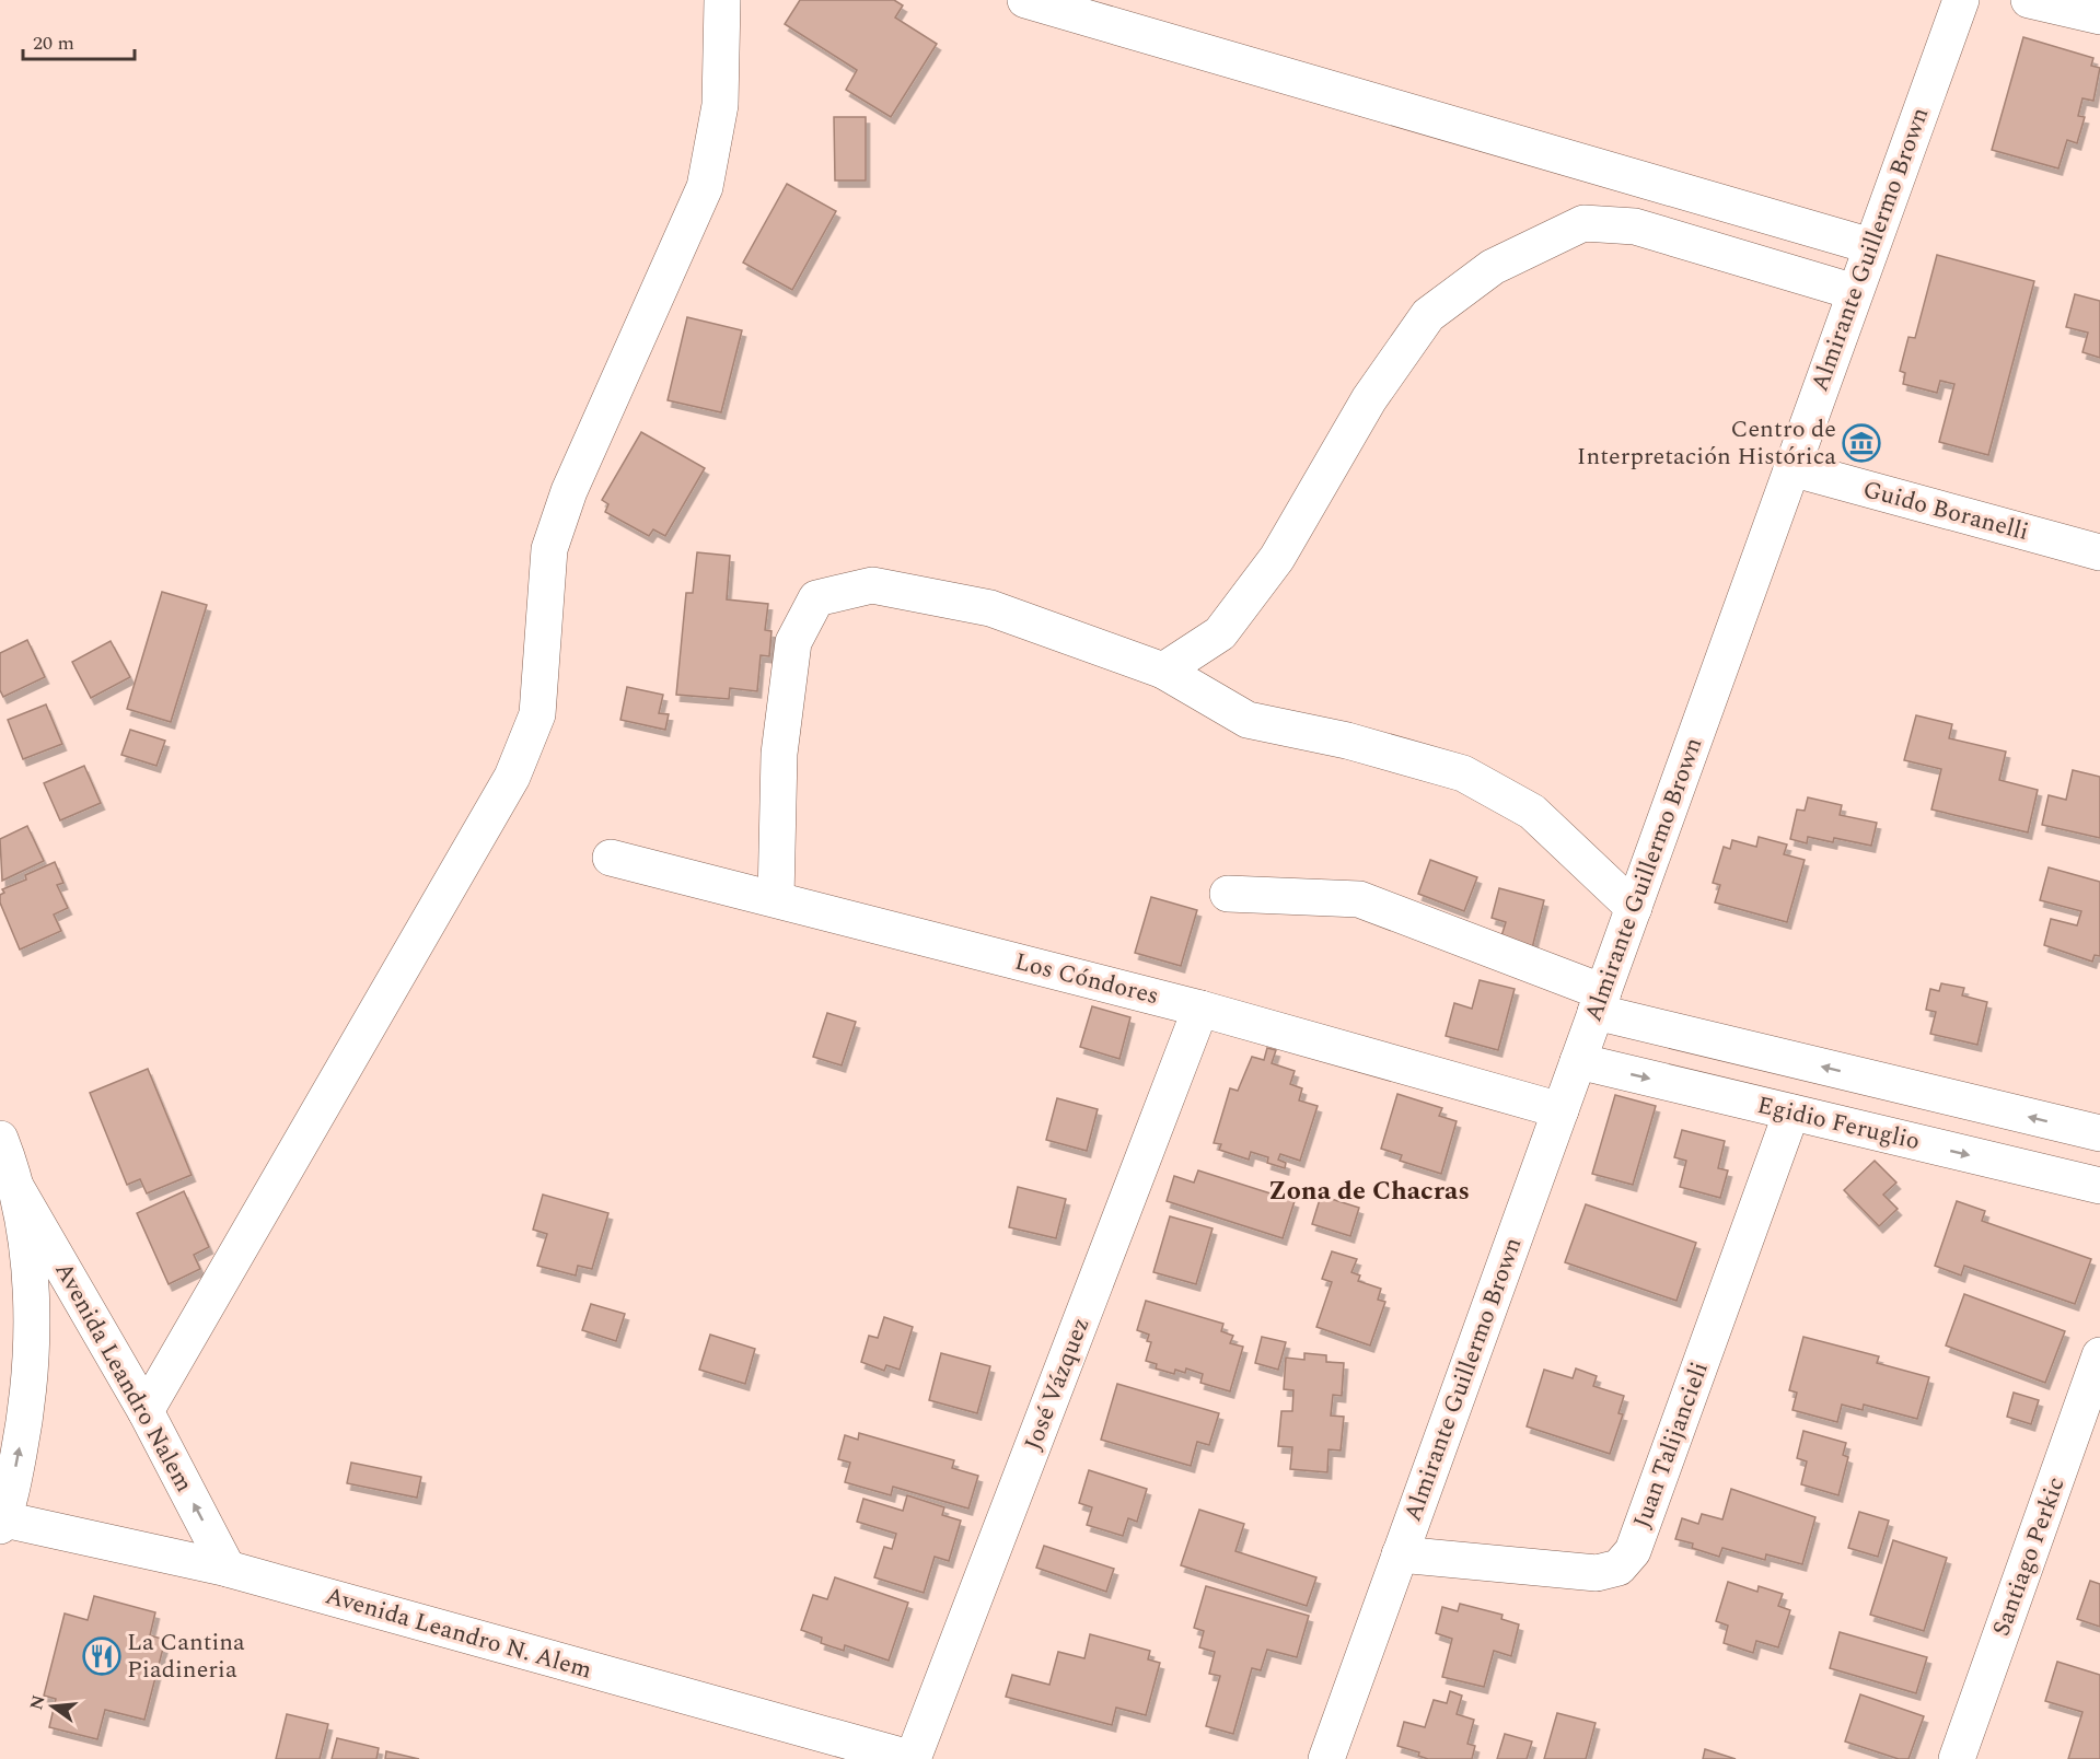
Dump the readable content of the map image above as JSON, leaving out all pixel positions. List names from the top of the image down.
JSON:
{
  "streets": {
    "street": [
      "Almirante Guillermo Brown",
      "Guido Boranelli",
      "Los Cóndores",
      "Egidio Feruglio",
      "Avenida Leandro Nalem",
      "José Vázquez",
      "Juan Talijancieli",
      "Santiago Perkic",
      "Avenida Leandro N. Alem"
    ]
  },
  "crossings": [
    ["Almirante Guillermo Brown", "Guido Boranelli"],
    ["Almirante Guillermo Brown", "Los Cóndores"],
    ["Almirante Guillermo Brown", "Egidio Feruglio"],
    ["Almirante Guillermo Brown", "Juan Talijancieli"],
    ["Los Cóndores", "José Vázquez"],
    ["Egidio Feruglio", "Juan Talijancieli"],
    ["Avenida Leandro Nalem", "Avenida Leandro N. Alem"],
    ["José Vázquez", "Avenida Leandro N. Alem"]
  ],
  "one_way": ["Avenida Leandro Nalem"],
  "districts": ["Zona de Chacras"],
  "places": {
    "museum": ["Centro de Interpretación Histórica"],
    "restaurant": ["La Cantina Piadineria"]
  },
  "scale_bar": "20 m",
  "north": "left"
}
